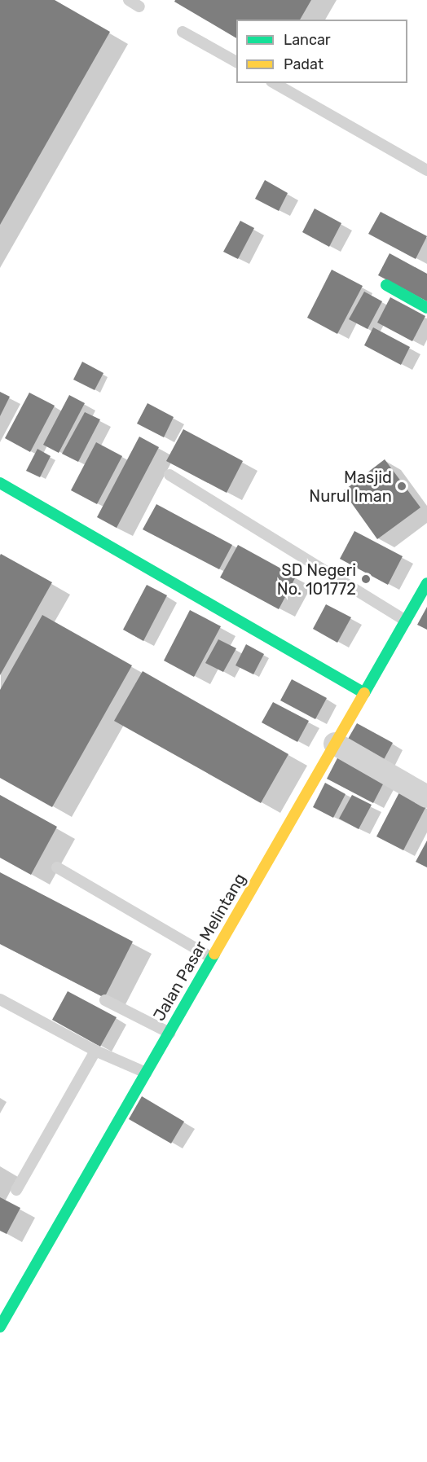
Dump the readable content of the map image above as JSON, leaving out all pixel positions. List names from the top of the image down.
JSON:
{
  "streets": {
    "street": ["Jalan Pasar Melintang"]
  },
  "places": ["Masjid Nurul Iman", "SD Negeri No. 101772"],
  "legend": ["Lancar", "Padat"]
}
